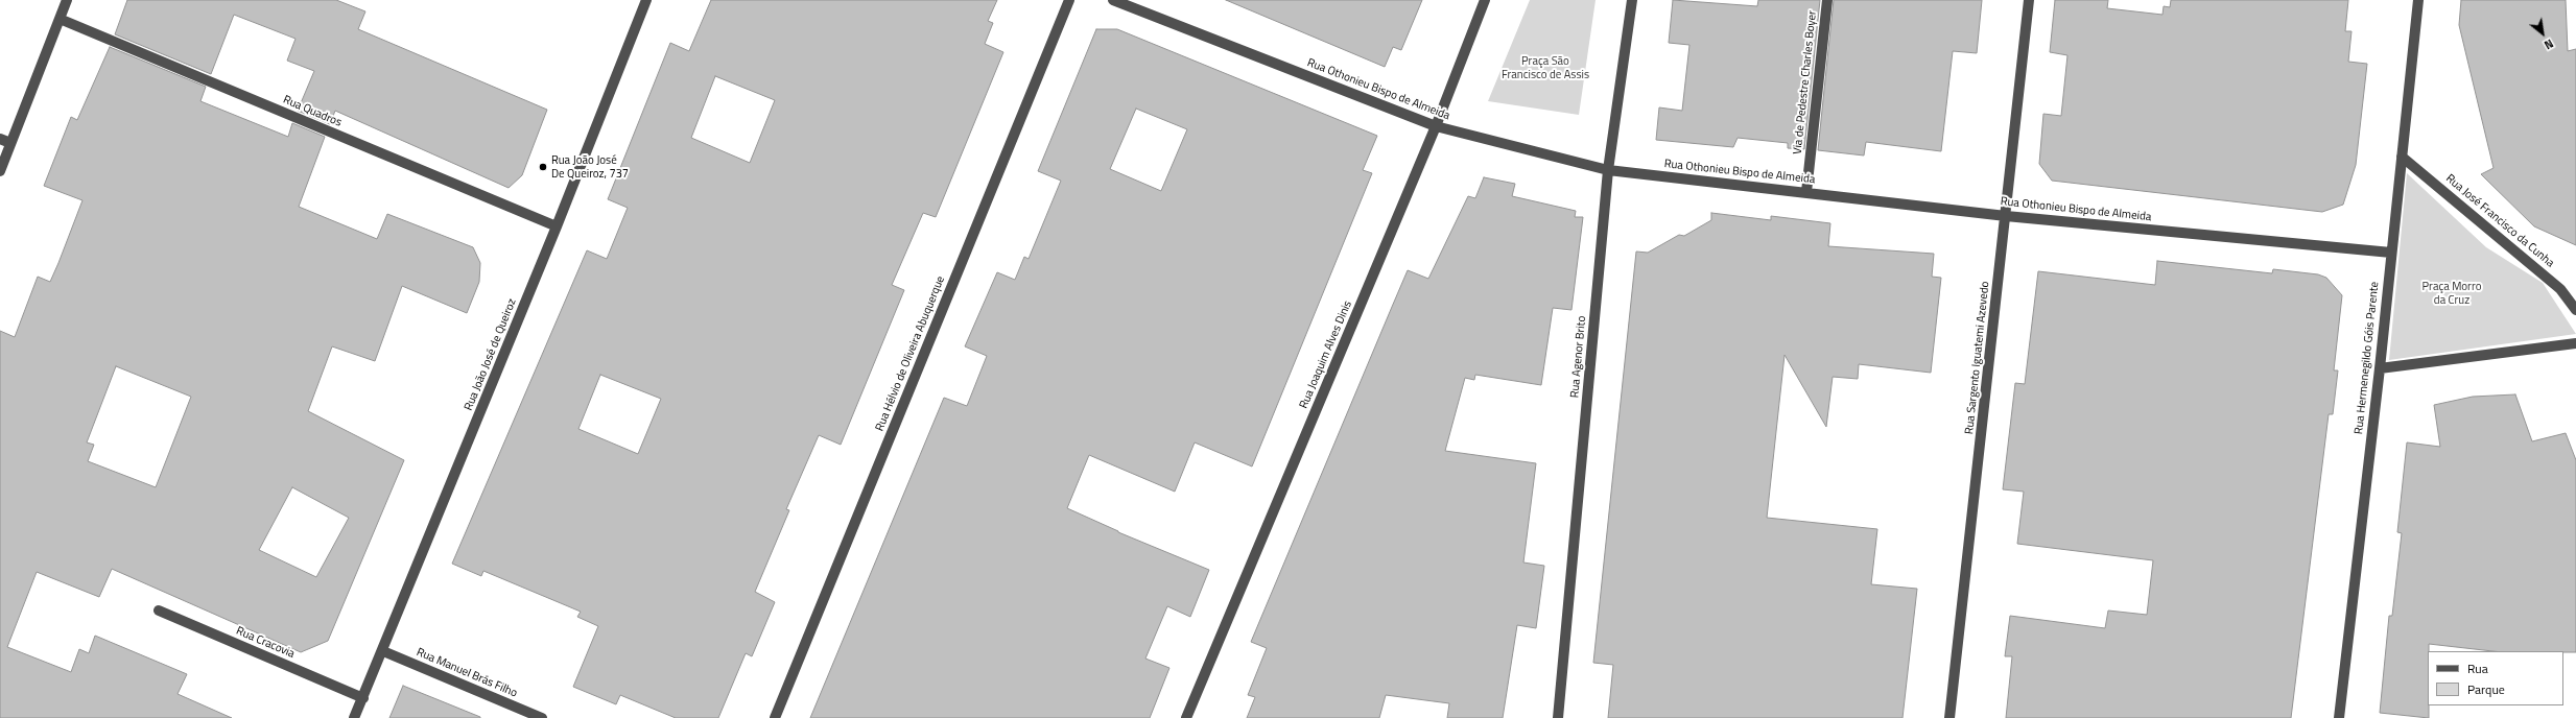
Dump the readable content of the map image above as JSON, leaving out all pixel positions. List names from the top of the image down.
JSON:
{
  "streets": {
    "street": [
      "Via de Pedestre Charles Boyer",
      "Rua Othonieu Bispo de Almeida",
      "Rua Quadros",
      "Rua José Francisco da Cunha",
      "Rua Hélvio de Oliveira Abuquerque",
      "Rua João José de Queiroz",
      "Rua Joaquim Alves Dinis",
      "Rua Agenor Brito",
      "Rua Sargento Iguatemi Azevedo",
      "Rua Hermenegildo Góis Parente",
      "Rua Cracovia",
      "Rua Manuel Brás Filho"
    ]
  },
  "crossings": [
    ["Via de Pedestre Charles Boyer", "Rua Othonieu Bispo de Almeida"],
    ["Rua Othonieu Bispo de Almeida", "Rua Joaquim Alves Dinis"],
    ["Rua Othonieu Bispo de Almeida", "Rua Agenor Brito"],
    ["Rua Othonieu Bispo de Almeida", "Rua Sargento Iguatemi Azevedo"],
    ["Rua Othonieu Bispo de Almeida", "Rua Hermenegildo Góis Parente"],
    ["Rua Quadros", "Rua João José de Queiroz"],
    ["Rua José Francisco da Cunha", "Rua Hermenegildo Góis Parente"],
    ["Rua João José de Queiroz", "Rua Cracovia"],
    ["Rua João José de Queiroz", "Rua Manuel Brás Filho"]
  ],
  "parks": ["Praça São Francisco de Assis", "Praça Morro da Cruz"],
  "places": ["Rua João José De Queiroz, 737"],
  "legend": ["Rua", "Parque"],
  "north": "bottom right"
}
